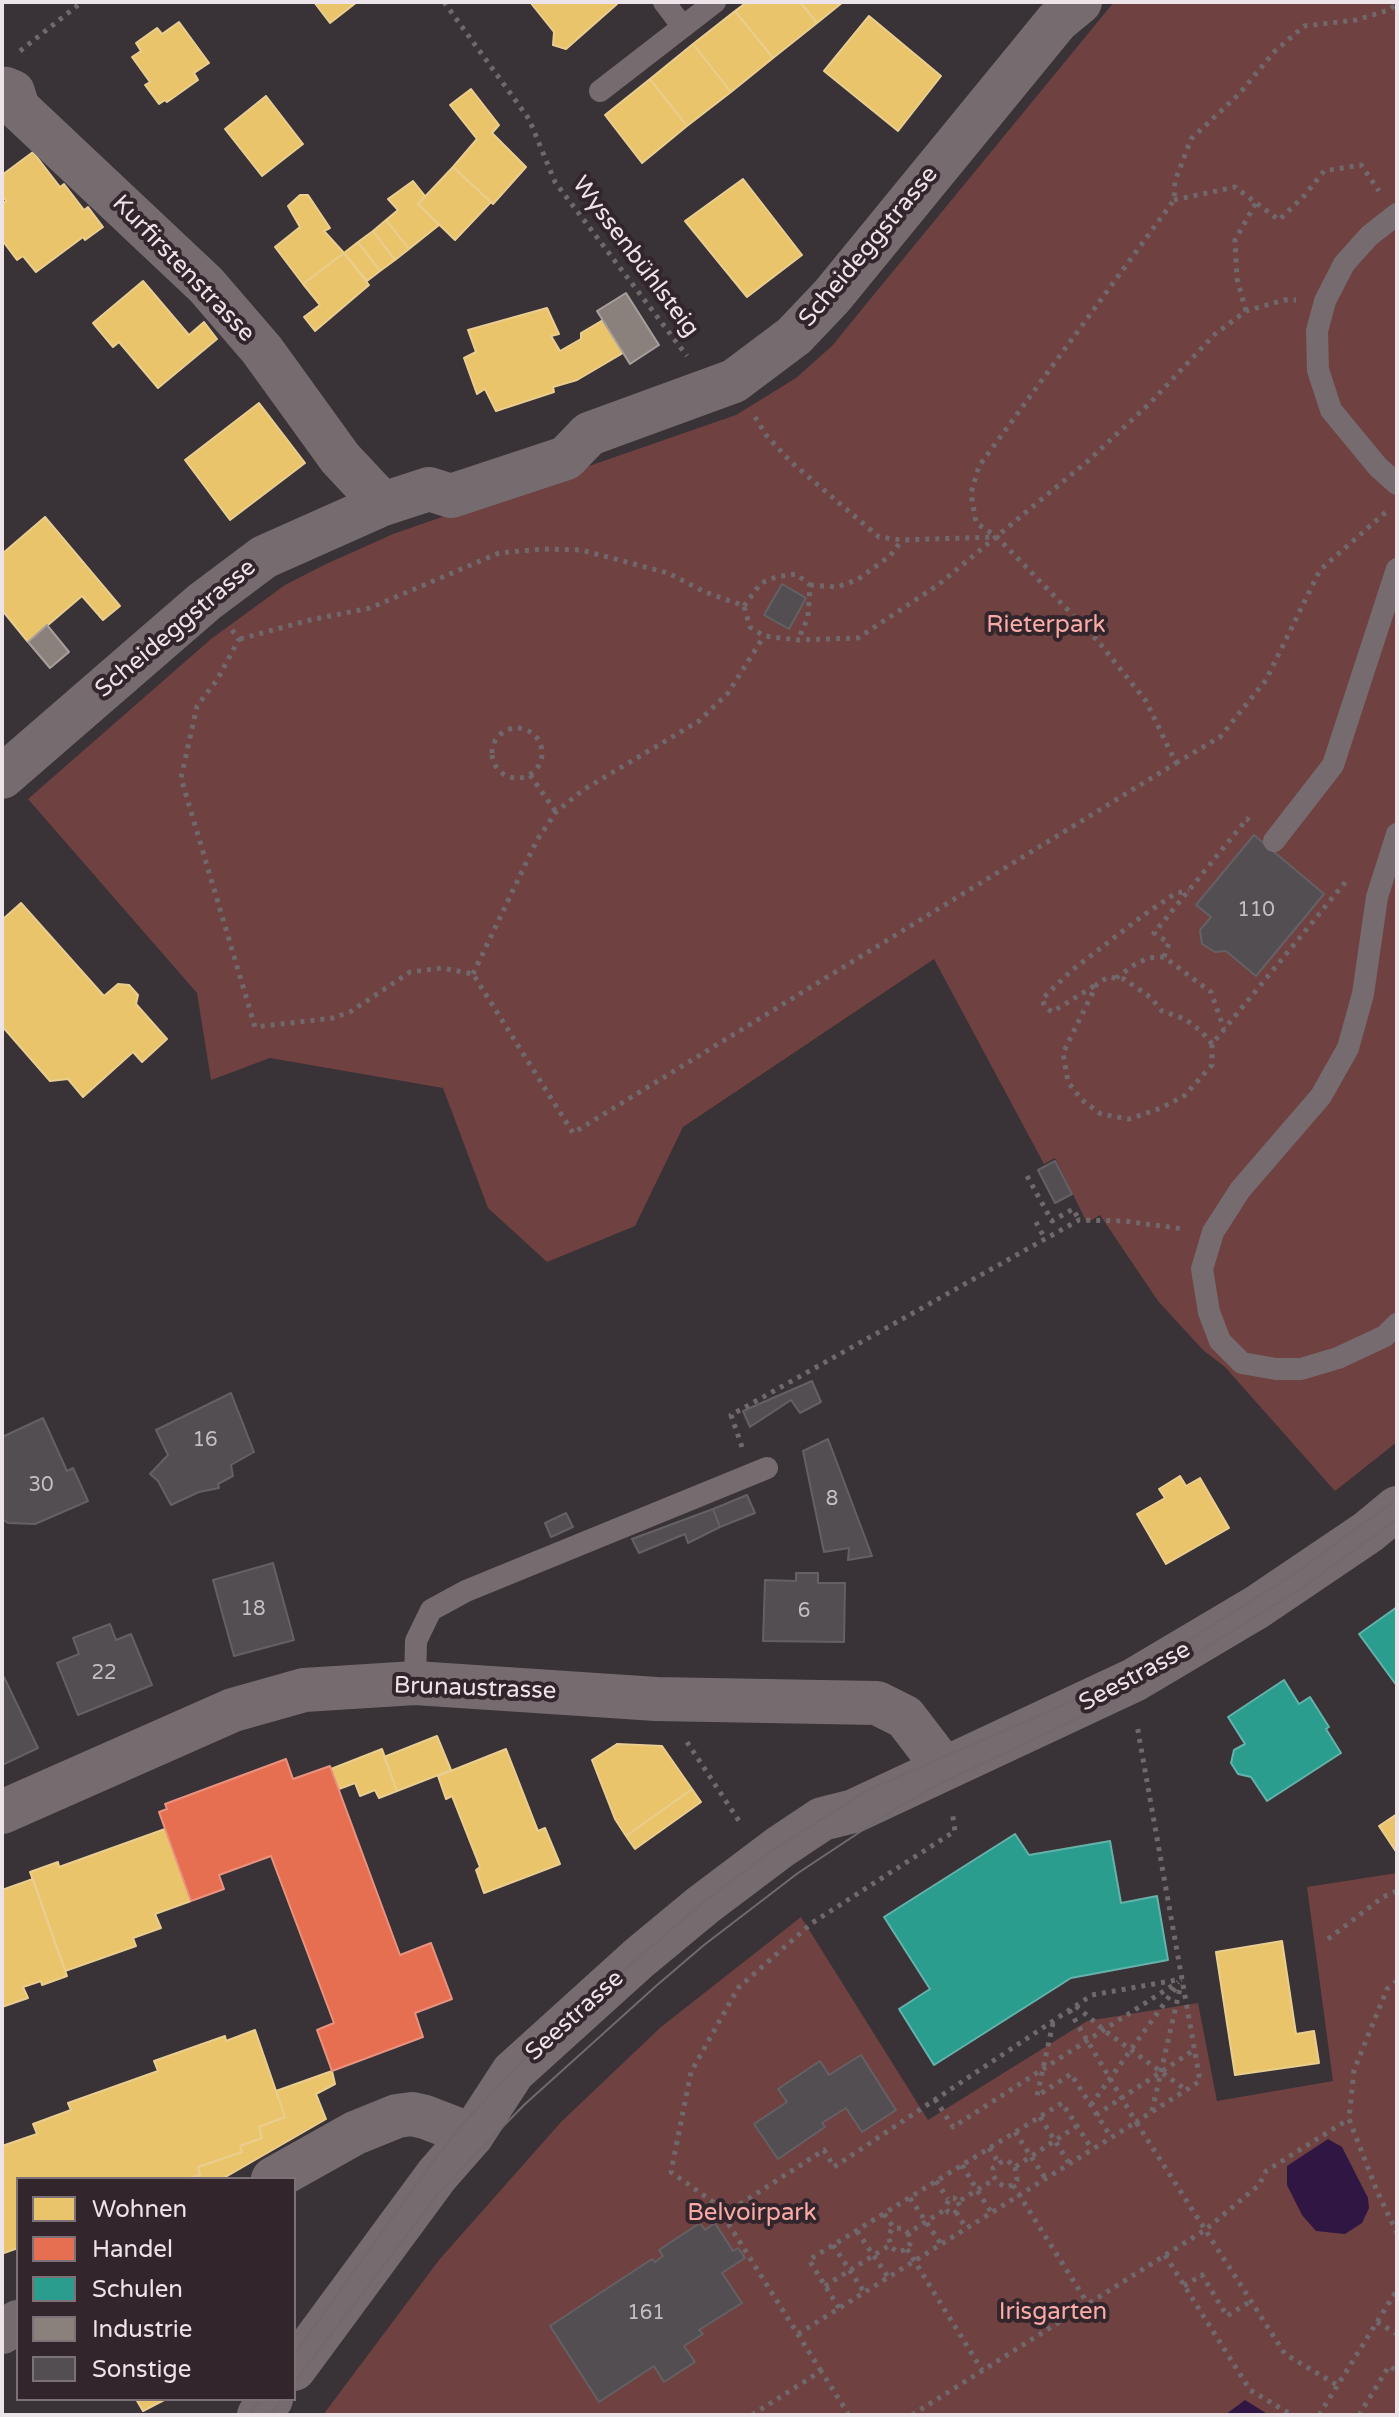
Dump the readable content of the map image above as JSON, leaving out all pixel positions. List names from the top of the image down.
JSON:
{
  "streets": {
    "street": [
      "Scheideggstrasse",
      "Kurfirstenstrasse",
      "Seestrasse",
      "Brunaustrasse"
    ],
    "path": ["Wyssenbühlsteig"]
  },
  "crossings": [
    ["Scheideggstrasse", "Kurfirstenstrasse"],
    ["Seestrasse", "Brunaustrasse"]
  ],
  "parks": ["Rieterpark", "Belvoirpark", "Irisgarten"],
  "house_numbers": [
    "110",
    "16",
    "30",
    "8",
    "18",
    "6",
    "22",
    "161"
  ],
  "legend": [
    "Wohnen",
    "Handel",
    "Schulen",
    "Industrie",
    "Sonstige"
  ]
}
